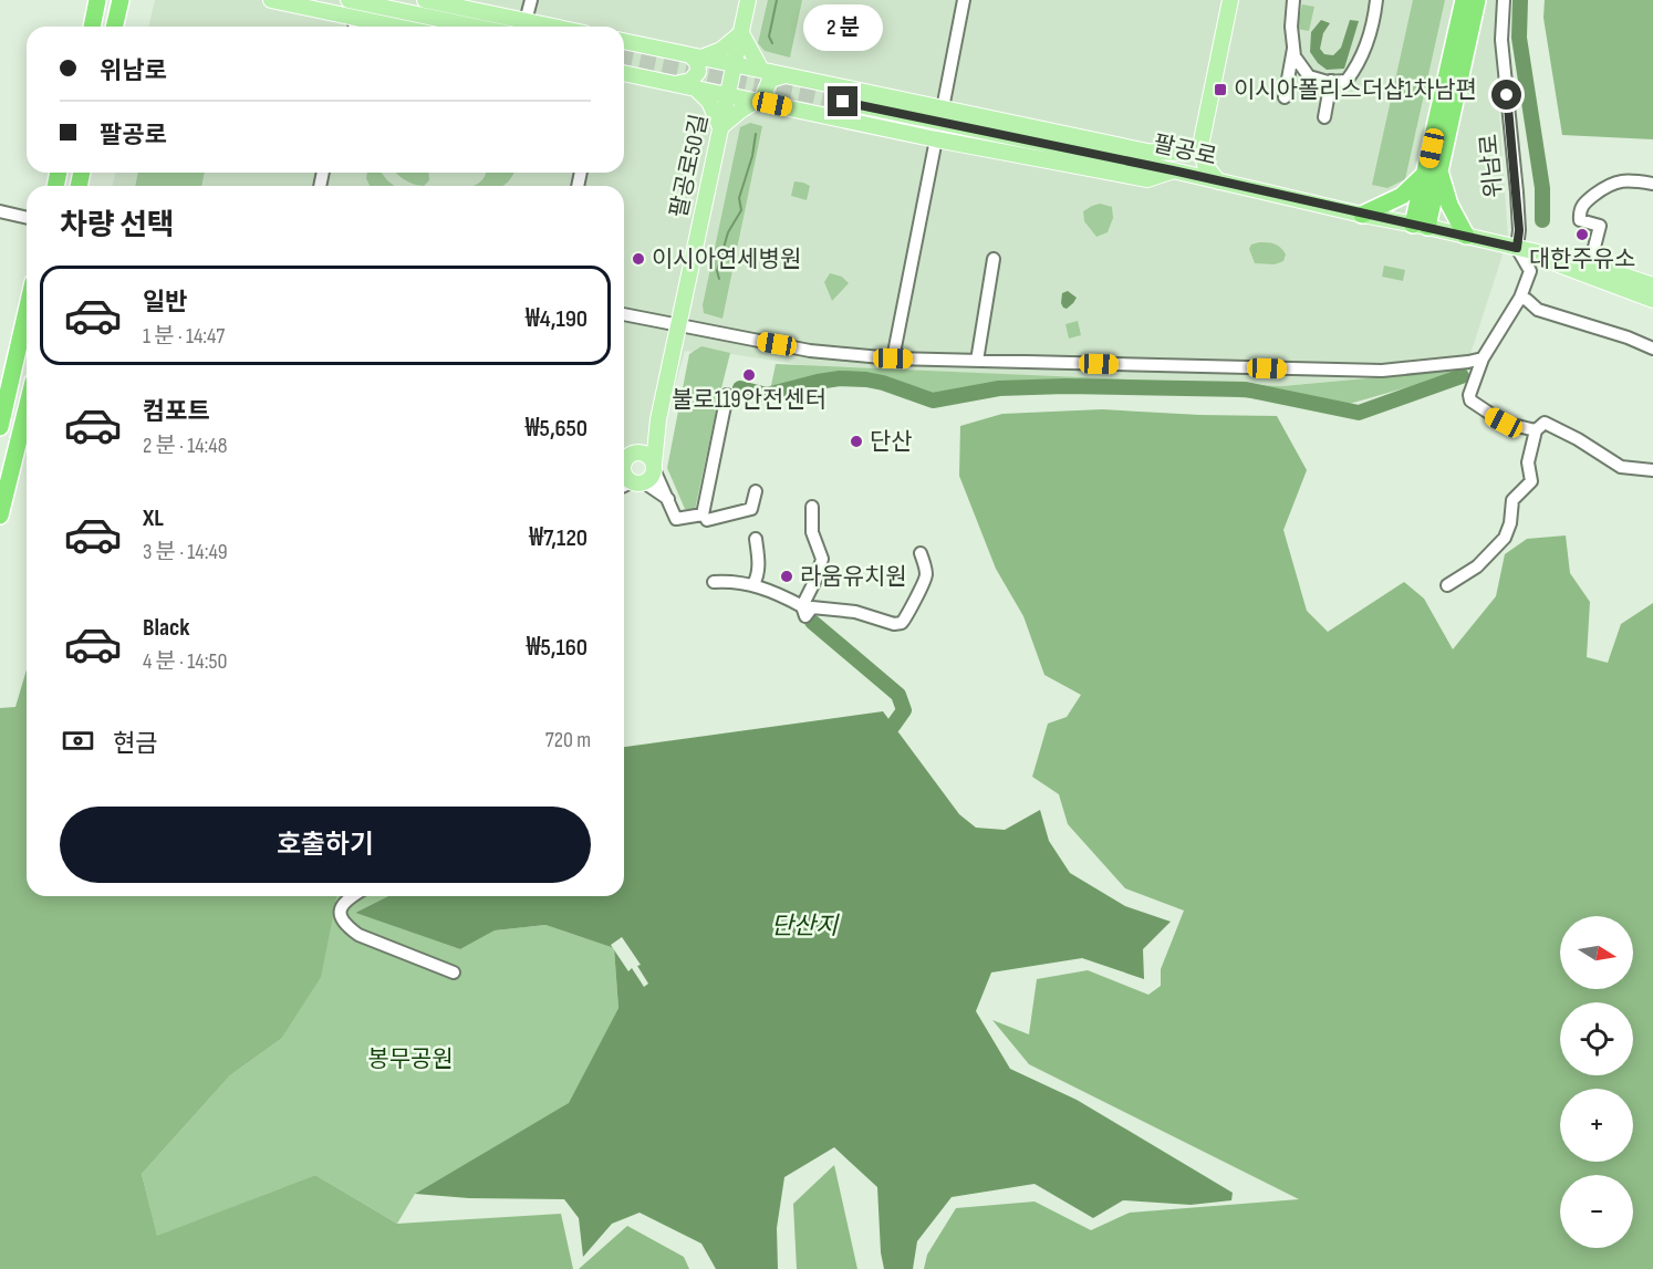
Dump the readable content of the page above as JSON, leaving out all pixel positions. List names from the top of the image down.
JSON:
{
  "streets": {
    "main road": ["팔공로", "팔공로50길"],
    "street": ["위남로"]
  },
  "crossings": [
    ["팔공로", "위남로"]
  ],
  "water": ["단산지"],
  "parks": ["봉무공원"],
  "places": {
    "transit": ["이시아폴리스더샵1차남편"],
    "other": [
      "대한주유소",
      "이시아연세병원",
      "불로119안전센터",
      "단산",
      "라움유치원"
    ]
  },
  "north": "right",
  "page": {
    "bubble": "2 분",
    "banner": ["위남로", "팔공로"],
    "heading": "차량 선택",
    "list": [
      {
        "name": "일반",
        "note": "1 분 · 14:47",
        "value": "₩4,190"
      },
      {
        "name": "컴포트",
        "note": "2 분 · 14:48",
        "value": "₩5,650"
      },
      {
        "name": "XL",
        "note": "3 분 · 14:49",
        "value": "₩7,120"
      },
      {
        "name": "Black",
        "note": "4 분 · 14:50",
        "value": "₩5,160"
      }
    ],
    "pay": ["현금", "720 m"],
    "buttons": "호출하기",
    "map_buttons": ["+", "−"]
  }
}
